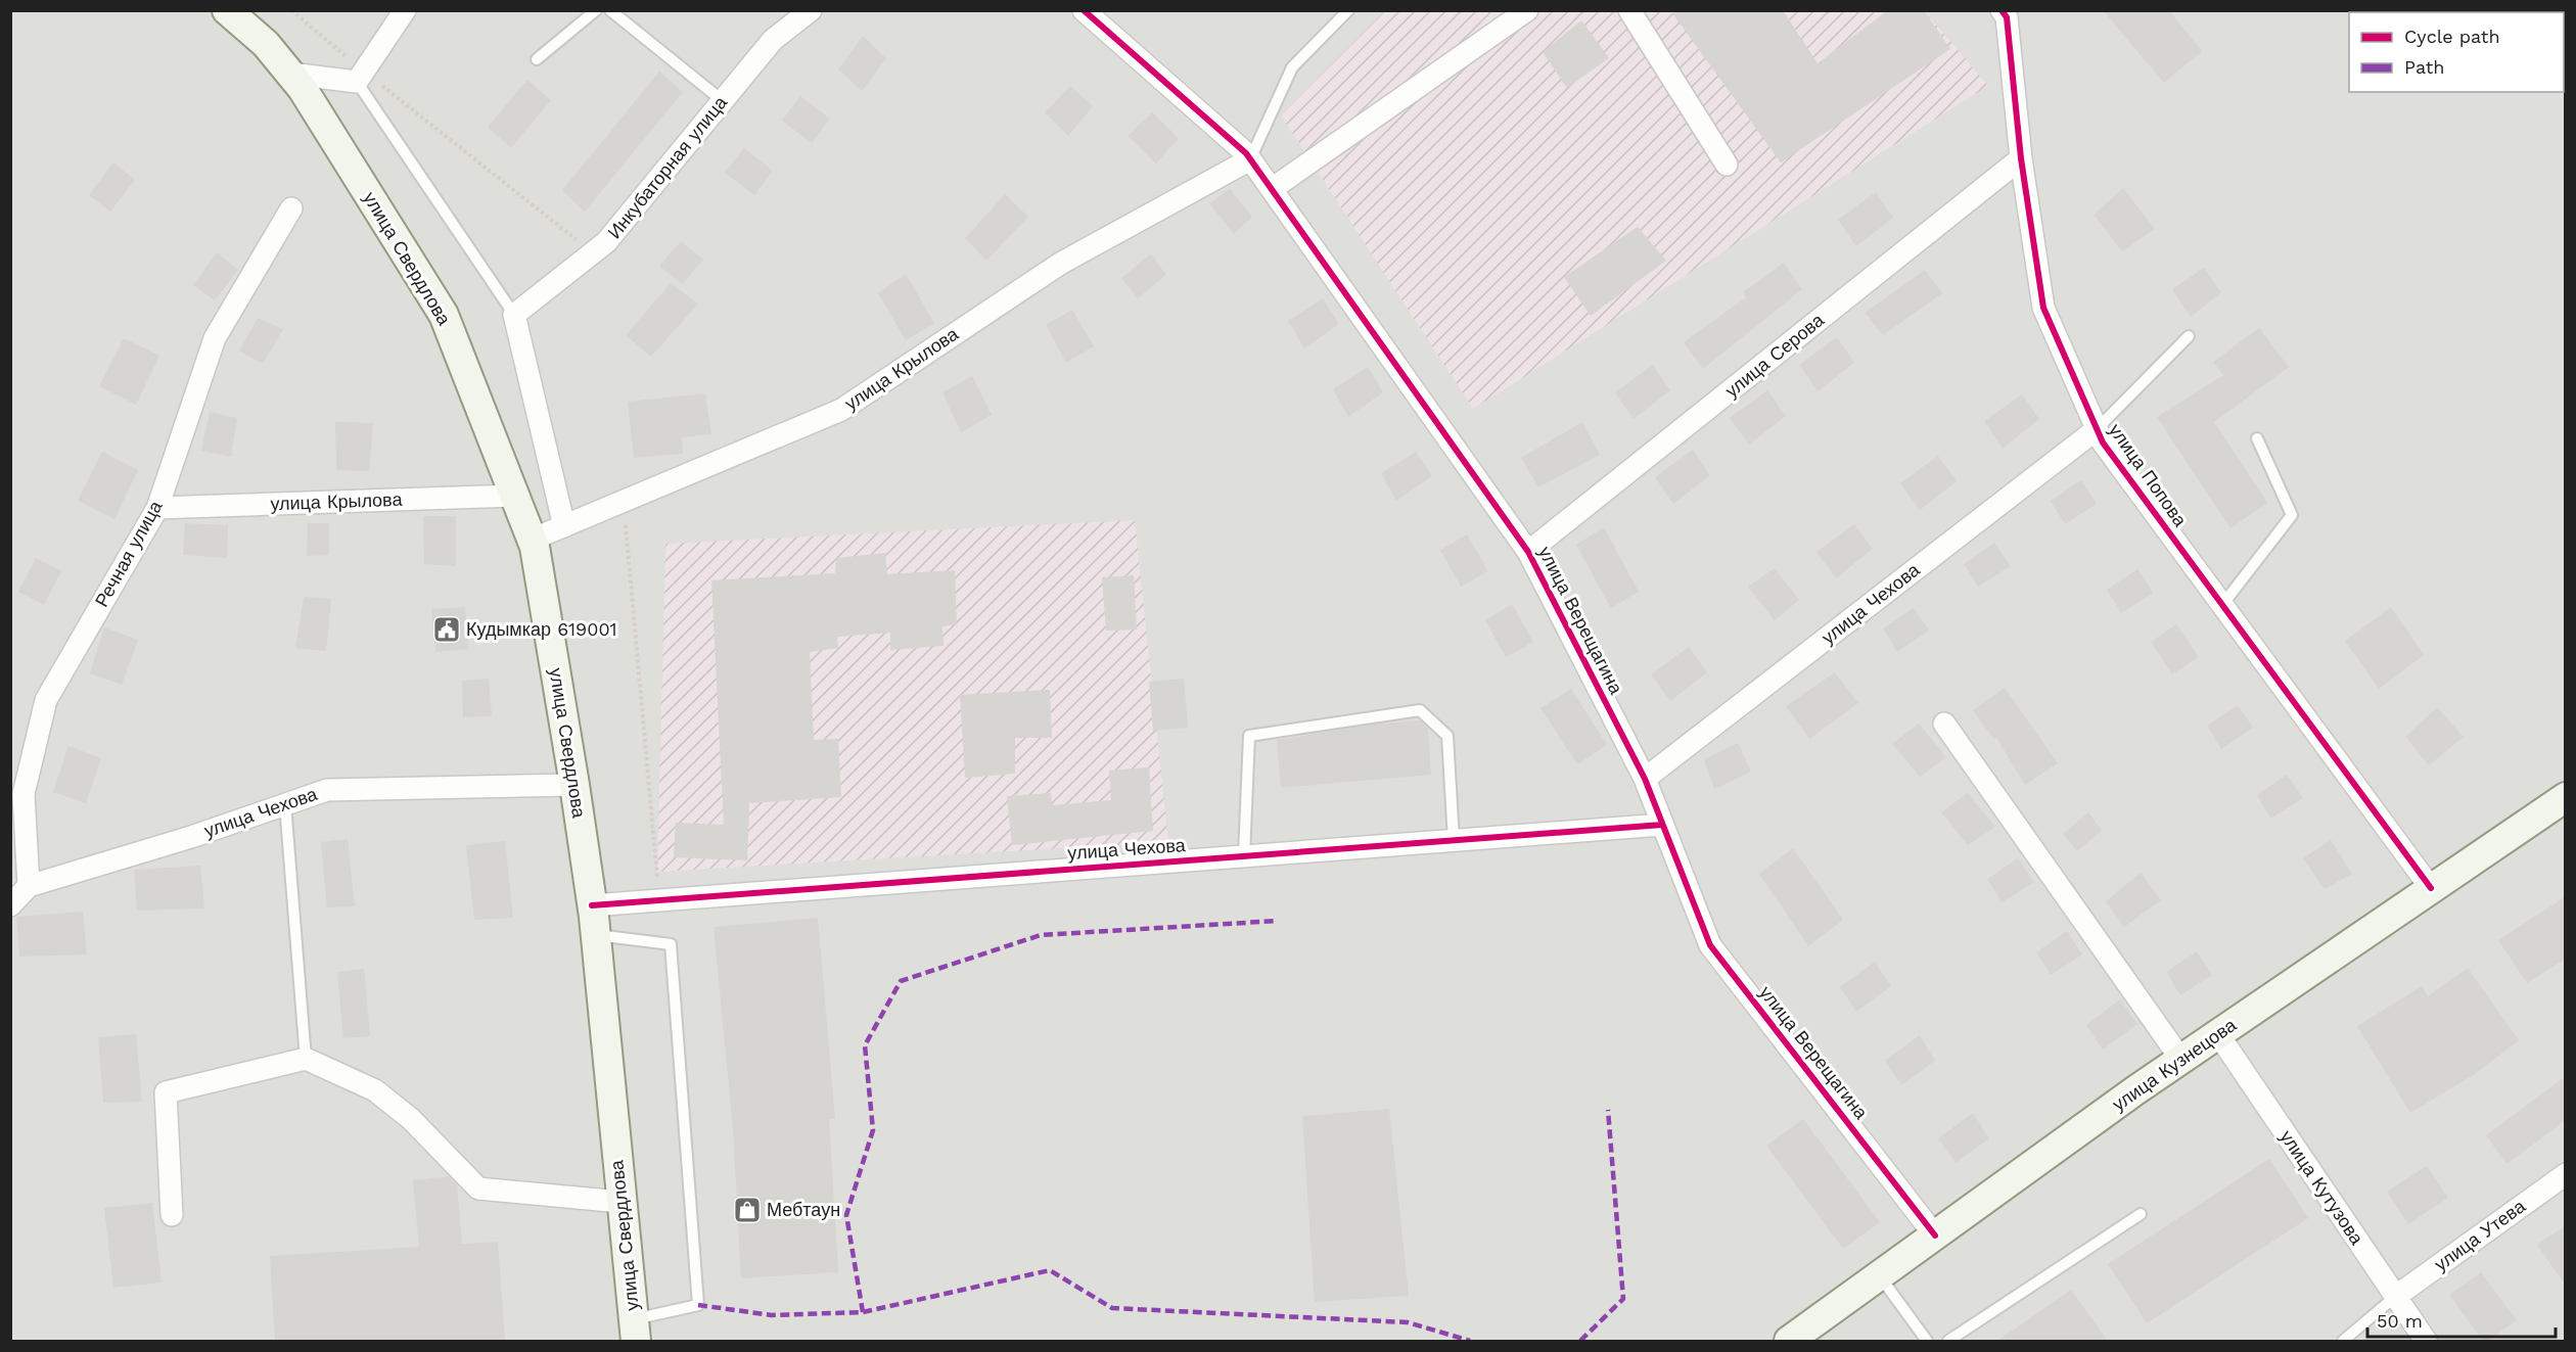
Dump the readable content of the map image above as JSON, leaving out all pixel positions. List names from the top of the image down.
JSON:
{
  "streets": {
    "main road": ["улица Свердлова", "улица Кузнецова"],
    "street": [
      "Инкубаторная улица",
      "улица Серова",
      "улица Крылова",
      "улица Попова",
      "Речная улица",
      "улица Чехова",
      "улица Верещагина",
      "улица Кутузова",
      "улица Утева"
    ]
  },
  "crossings": [
    ["улица Свердлова", "улица Крылова"],
    ["улица Свердлова", "улица Чехова"],
    ["улица Серова", "улица Попова"],
    ["улица Серова", "улица Верещагина"],
    ["улица Крылова", "Речная улица"],
    ["улица Крылова", "улица Верещагина"],
    ["улица Попова", "улица Чехова"],
    ["улица Попова", "улица Кузнецова"],
    ["Речная улица", "улица Чехова"],
    ["улица Чехова", "улица Верещагина"],
    ["улица Верещагина", "улица Кузнецова"],
    ["улица Кузнецова", "улица Кутузова"],
    ["улица Кутузова", "улица Утева"]
  ],
  "places": {
    "public building": ["Кудымкар 619001"],
    "shop": ["Мебтаун"]
  },
  "legend": ["Cycle path", "Path"],
  "scale_bar": "50 m"
}
